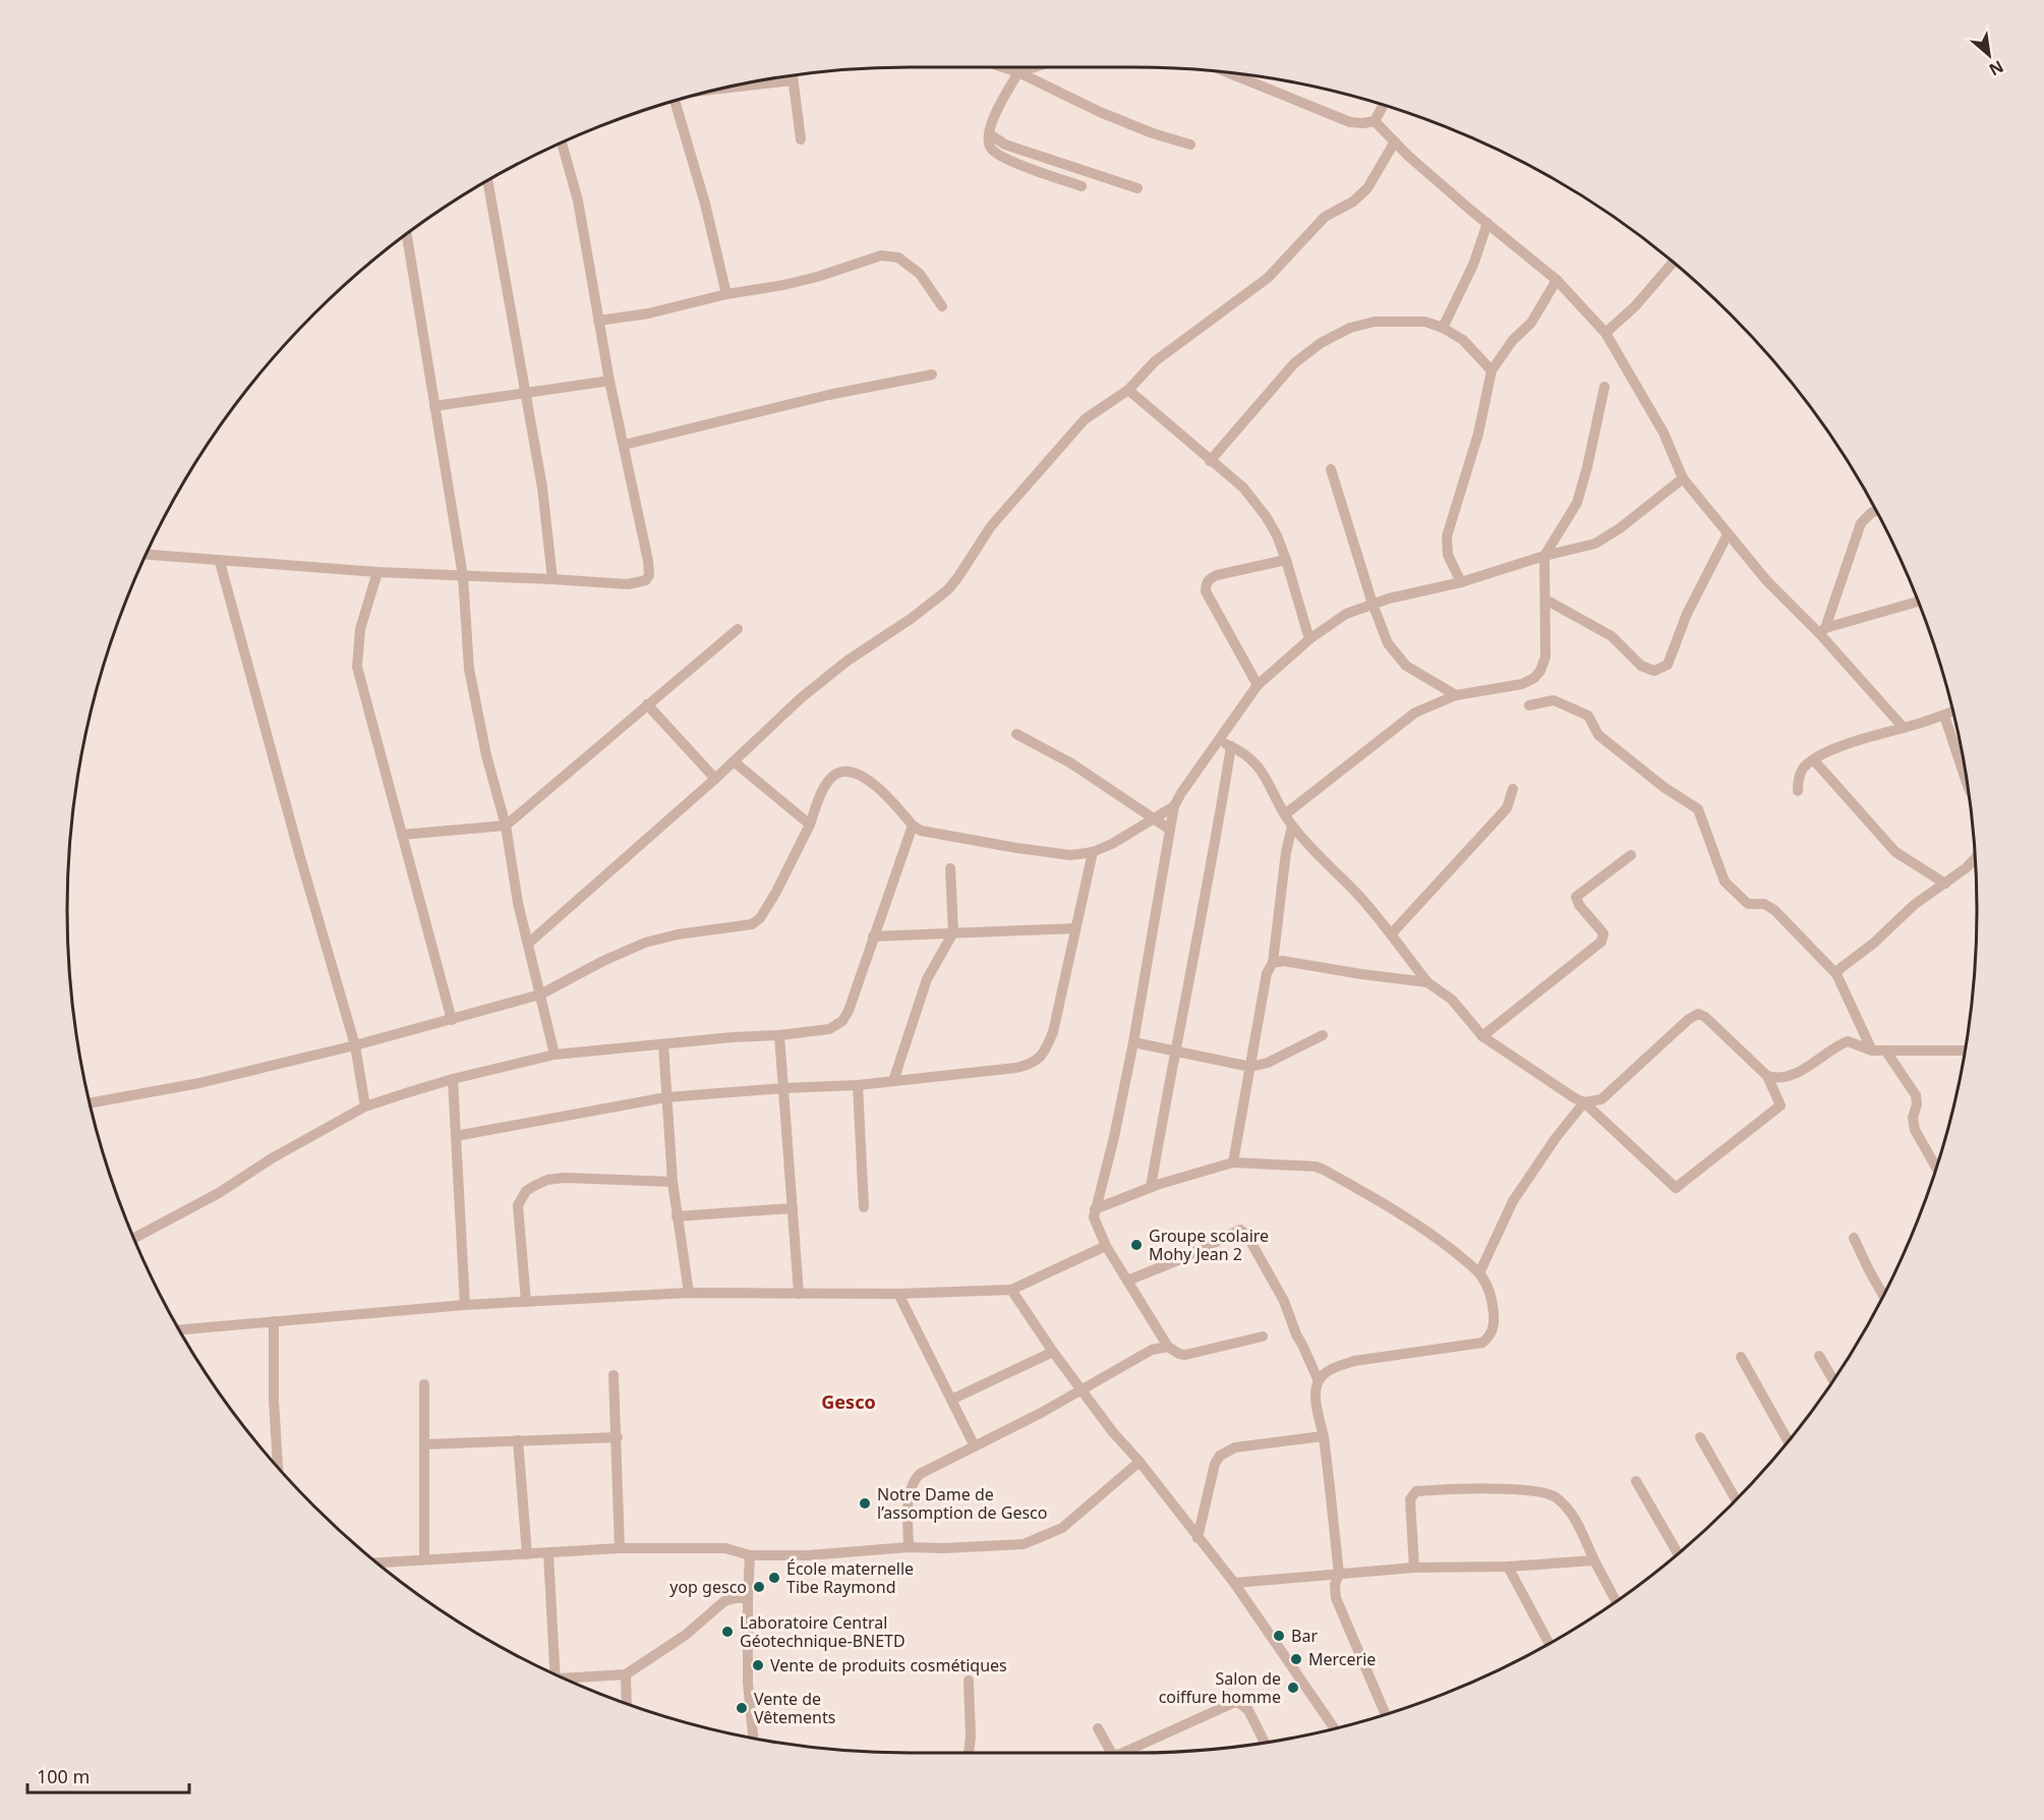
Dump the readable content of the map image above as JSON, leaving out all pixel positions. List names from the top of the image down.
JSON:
{
  "districts": ["Gesco"],
  "places": [
    "Groupe scolaire Mohy Jean 2",
    "Notre Dame de l’assomption de Gesco",
    "École maternelle Tibe Raymond",
    "yop gesco",
    "Laboratoire Central Géotechnique-BNETD",
    "Bar",
    "Mercerie",
    "Vente de produits cosmétiques",
    "Salon de coiffure homme",
    "Vente de Vêtements"
  ],
  "scale_bar": "100 m",
  "north": "bottom right"
}
